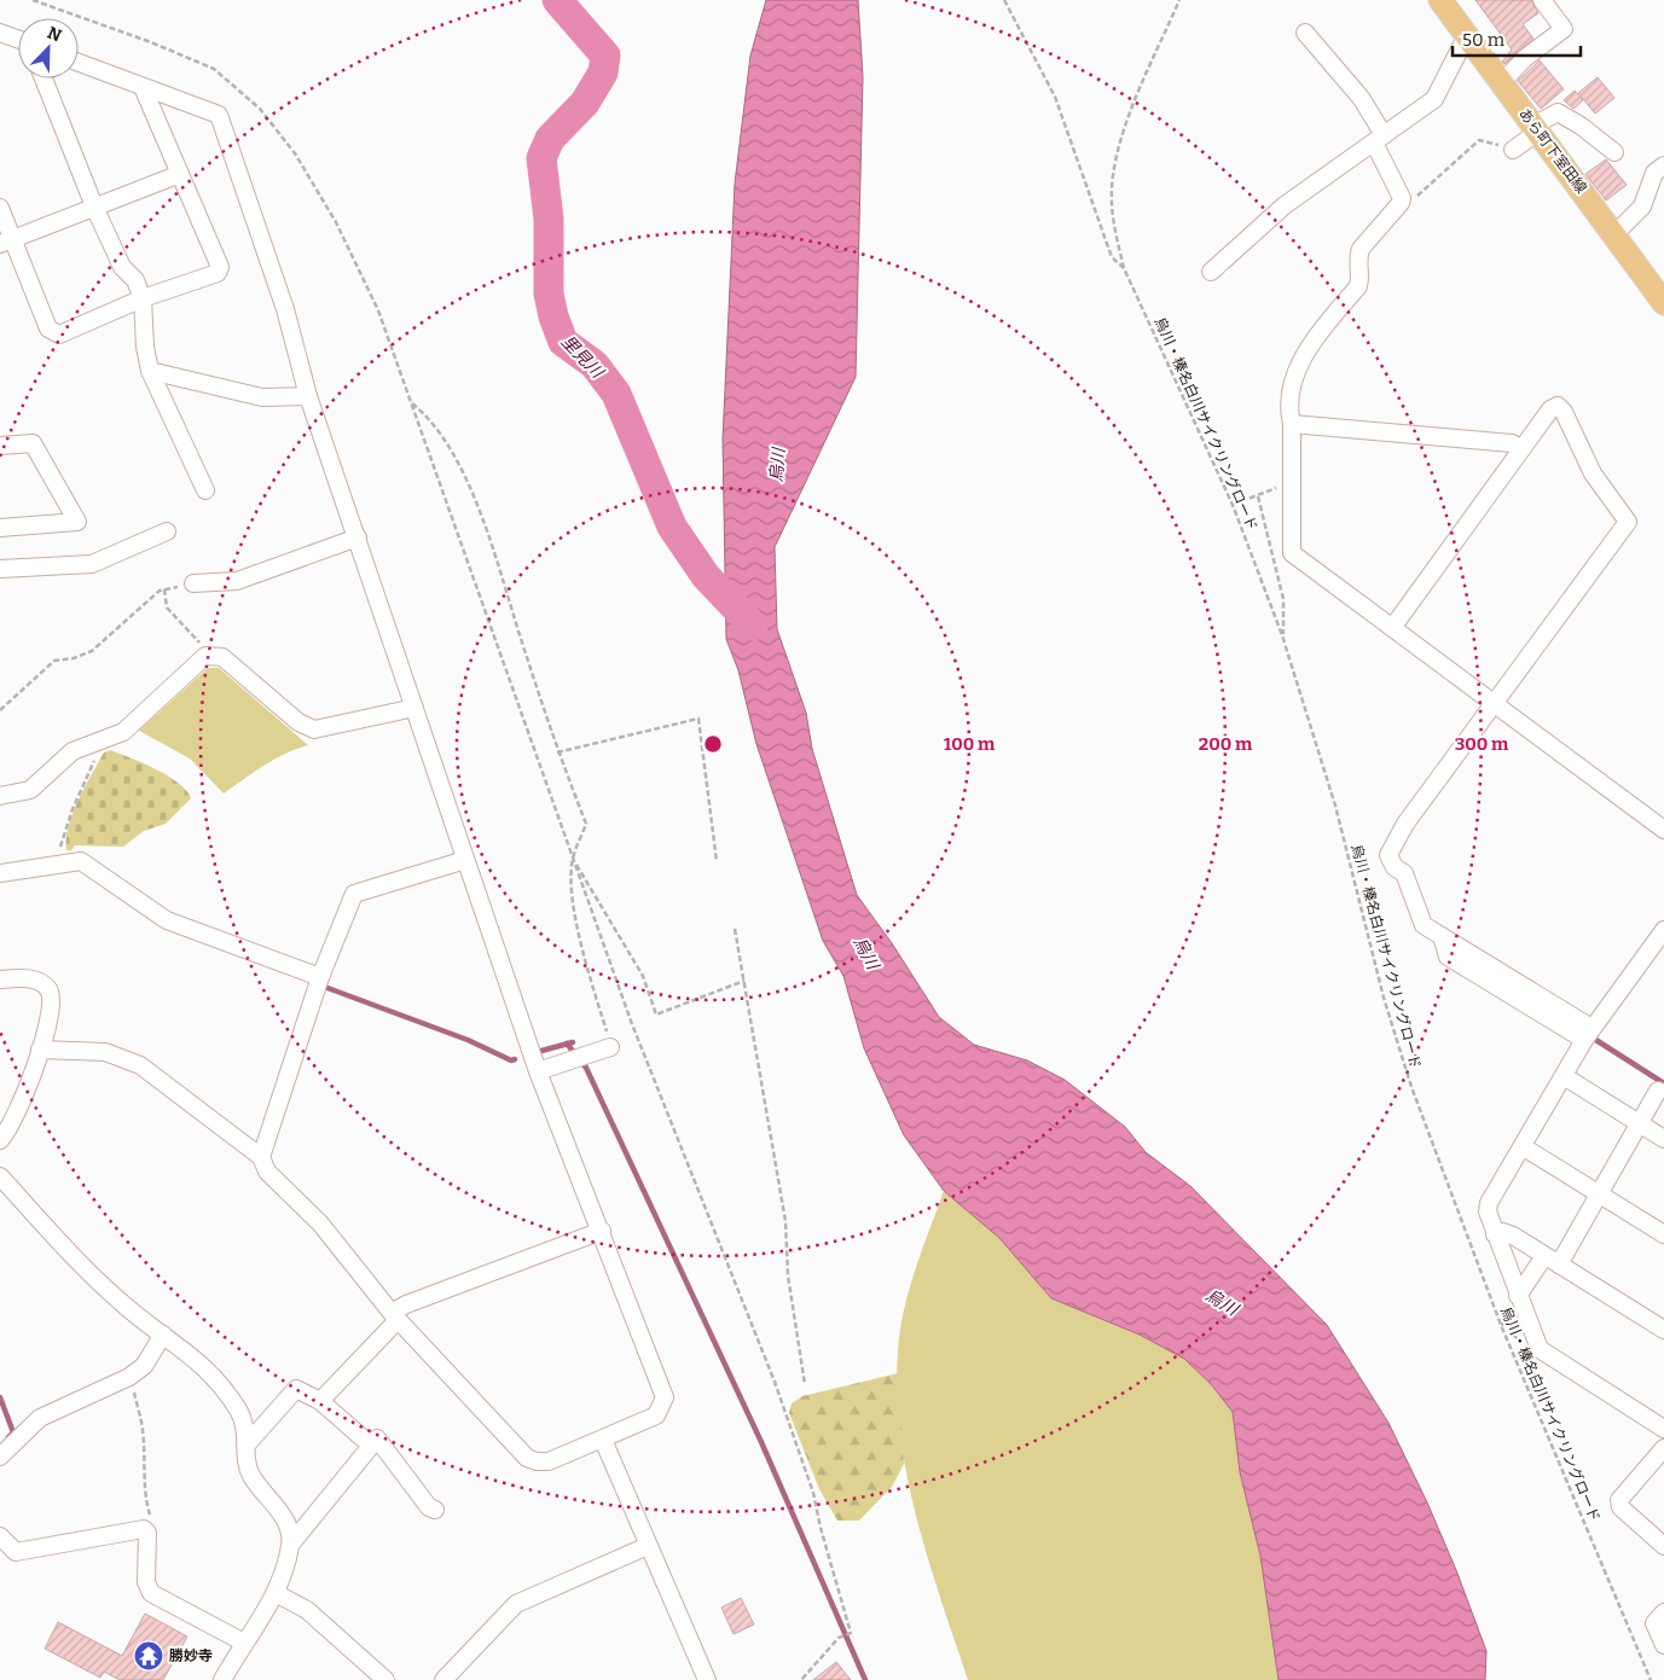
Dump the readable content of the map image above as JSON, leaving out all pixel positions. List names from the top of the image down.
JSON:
{
  "streets": {
    "main road": ["あら町下室田線"],
    "path": ["烏川・榛名白川サイクリングロード"]
  },
  "water": ["里見川", "烏川"],
  "places": {
    "temple": ["勝妙寺"]
  },
  "scale_bar": "50 m",
  "north": "top right",
  "rings": ["100 m", "200 m", "300 m"]
}
